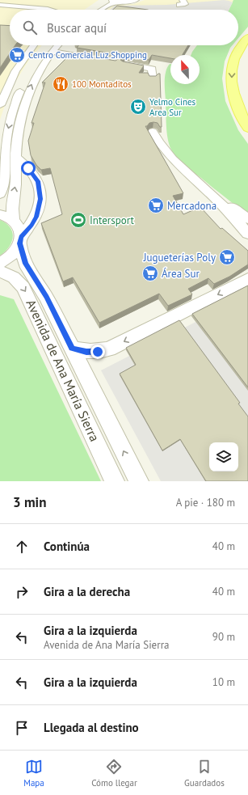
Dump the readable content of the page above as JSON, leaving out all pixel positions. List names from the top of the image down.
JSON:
{
  "streets": {
    "street": ["Avenida de Ana María Sierra"]
  },
  "places": {
    "supermarket": [
      "Centro Comercial Luz Shopping",
      "Mercadona",
      "Jugueterías Poly",
      "Área Sur"
    ],
    "restaurant": ["100 Montaditos"],
    "theatre": ["Yelmo Cines Area Sur"],
    "sports": ["Intersport"]
  },
  "north": "top",
  "page": {
    "search": "Buscar aquí",
    "heading": ["3 min", "A pie · 180 m"],
    "list": [
      ["Continúa", "40 m"],
      ["Gira a la derecha", "40 m"],
      ["Gira a la izquierda", "Avenida de Ana María Sierra", "90 m"],
      ["Gira a la izquierda", "10 m"],
      "Llegada al destino"
    ],
    "nav": ["Mapa", "Cómo llegar", "Guardados"]
  }
}
